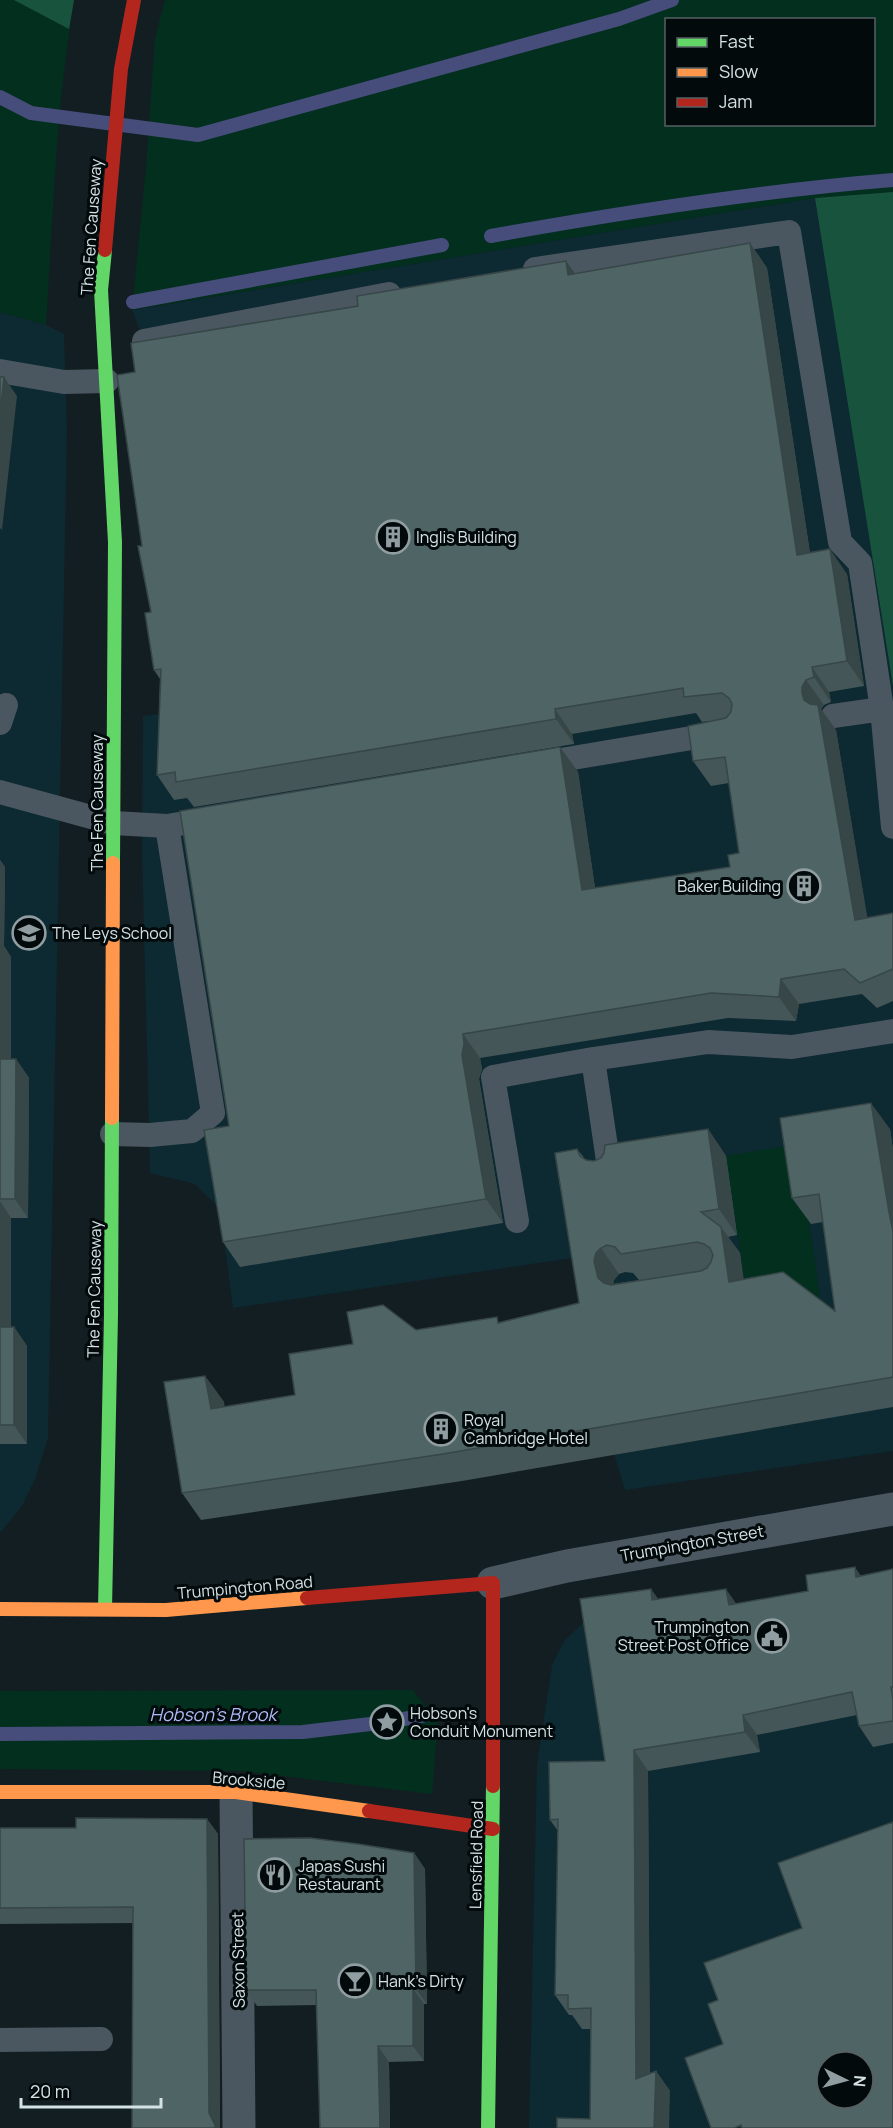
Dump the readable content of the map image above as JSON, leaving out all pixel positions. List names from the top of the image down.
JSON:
{
  "streets": {
    "main road": [
      "The Fen Causeway",
      "Trumpington Road",
      "Brookside",
      "Lensfield Road"
    ],
    "street": ["Trumpington Street", "Saxon Street"]
  },
  "crossings": [
    ["The Fen Causeway", "Trumpington Road"],
    ["Trumpington Street", "Trumpington Road"],
    ["Trumpington Street", "Lensfield Road"],
    ["Trumpington Road", "Lensfield Road"],
    ["Brookside", "Lensfield Road"],
    ["Brookside", "Saxon Street"]
  ],
  "water": ["Hobson's Brook"],
  "places": {
    "building": ["Inglis Building", "Baker Building", "Royal Cambridge Hotel"],
    "school or university": ["The Leys School"],
    "public building": ["Trumpington Street Post Office"],
    "place": ["Hobson's Conduit Monument"],
    "restaurant": ["Japas Sushi Restaurant"],
    "bar": ["Hank's Dirty"]
  },
  "legend": ["Fast", "Slow", "Jam"],
  "scale_bar": "20 m",
  "north": "right"
}
